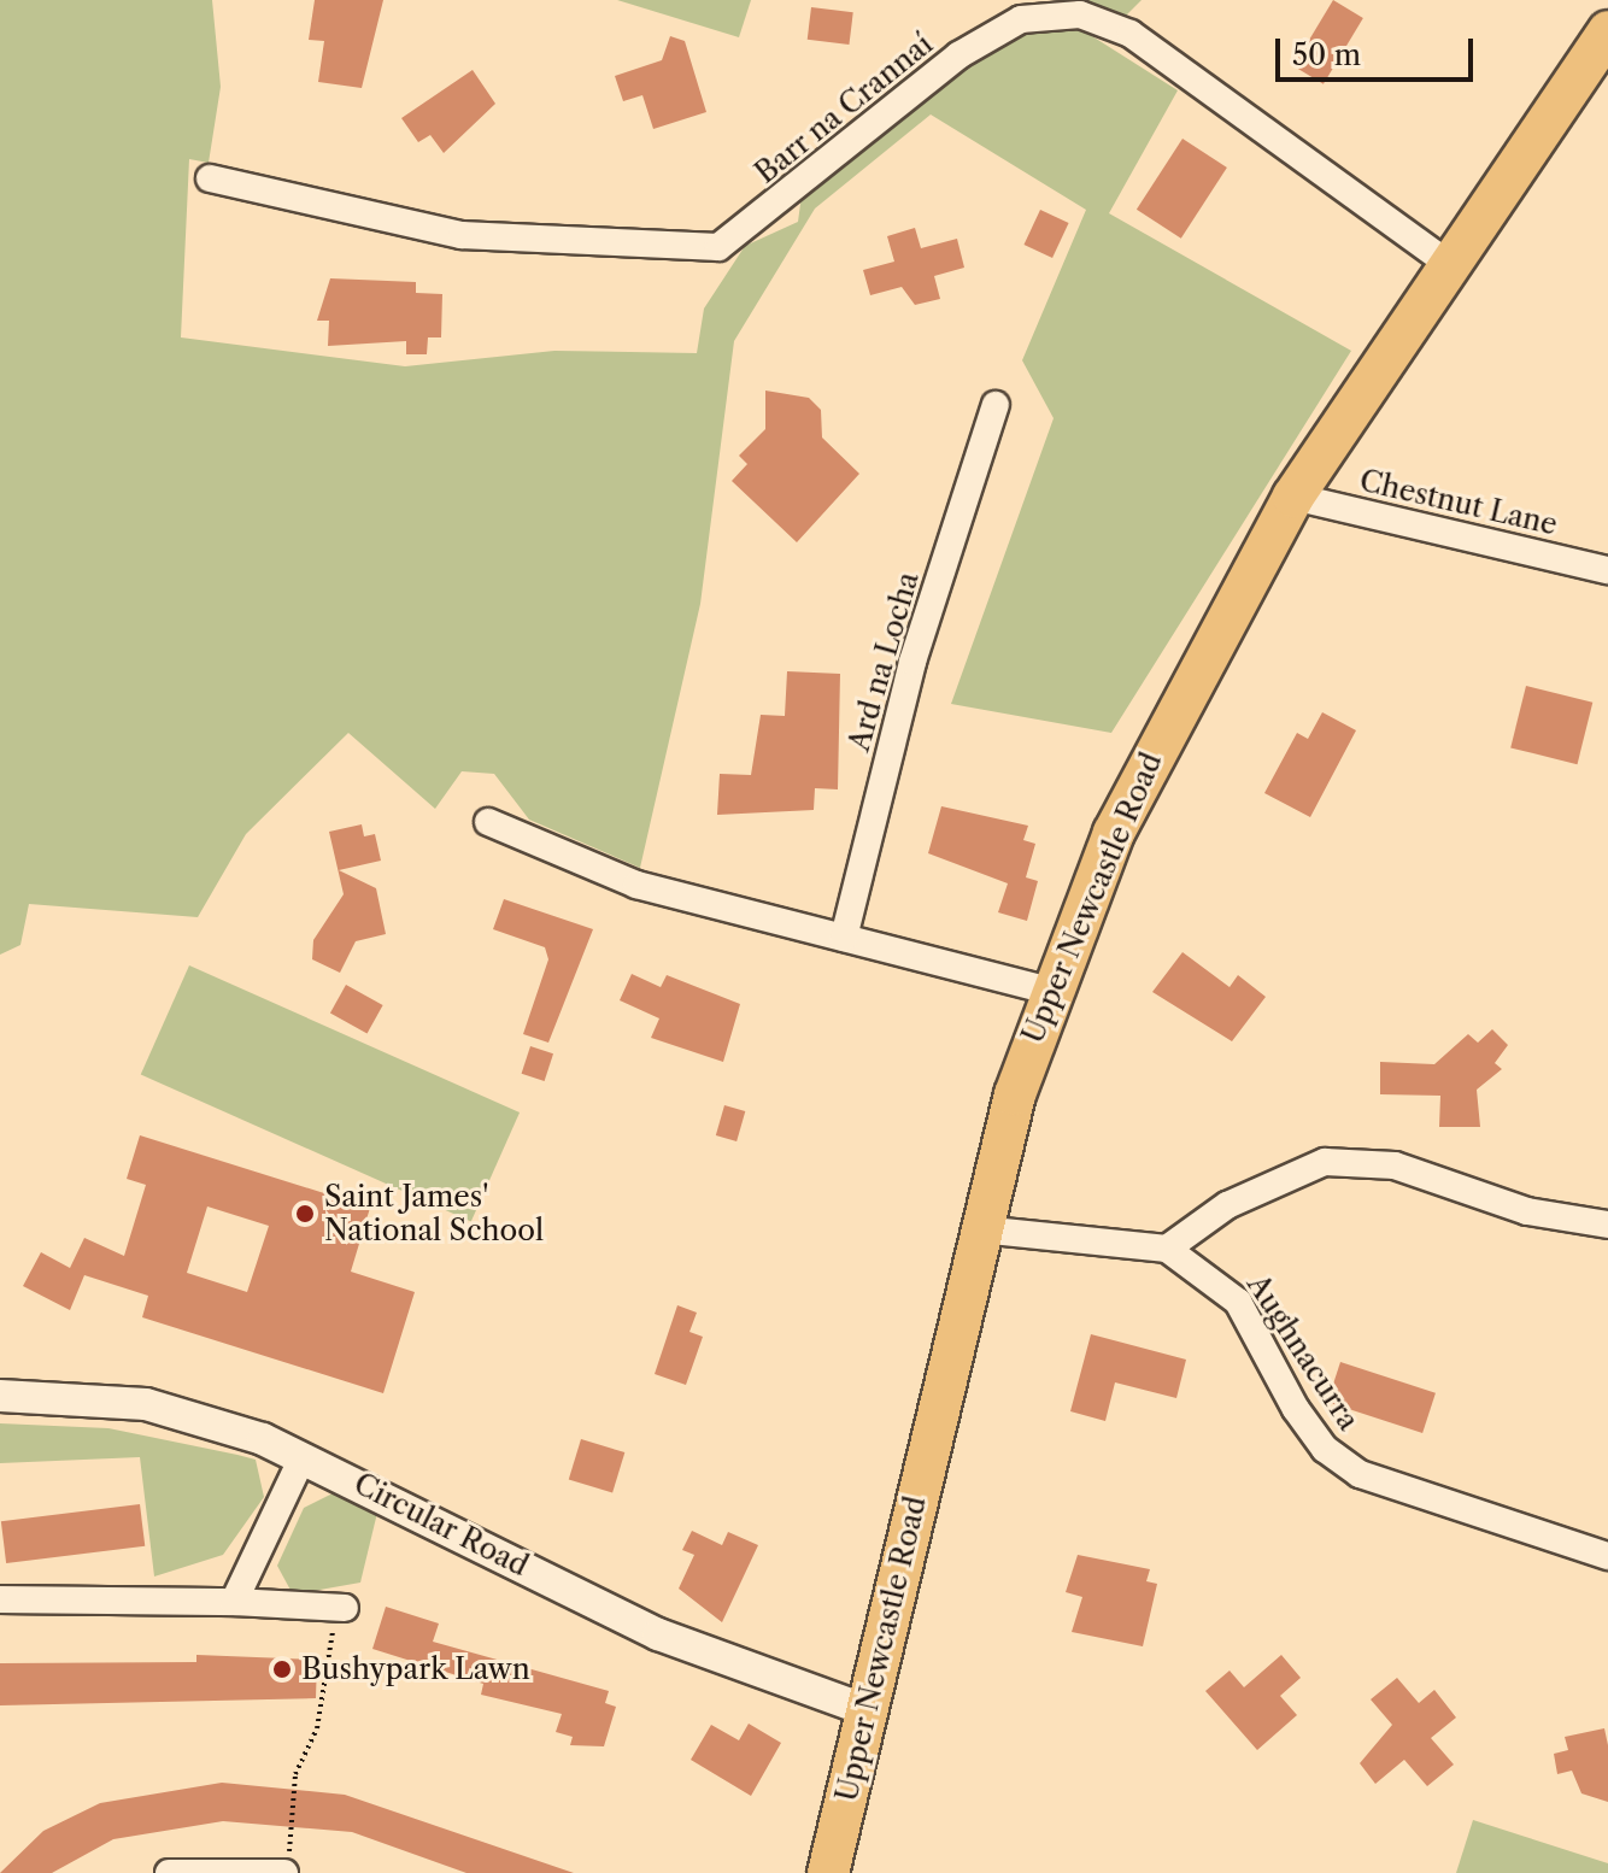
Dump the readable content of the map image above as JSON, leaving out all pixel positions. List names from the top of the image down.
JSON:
{
  "streets": {
    "main road": ["Upper Newcastle Road"],
    "street": [
      "Barr na Crannaí",
      "Chestnut Lane",
      "Ard na Locha",
      "Aughnacurra",
      "Circular Road"
    ]
  },
  "crossings": [
    ["Barr na Crannaí", "Upper Newcastle Road"],
    ["Chestnut Lane", "Upper Newcastle Road"],
    ["Upper Newcastle Road", "Circular Road"]
  ],
  "places": ["Saint James' National School", "Bushypark Lawn"],
  "scale_bar": "50 m"
}
